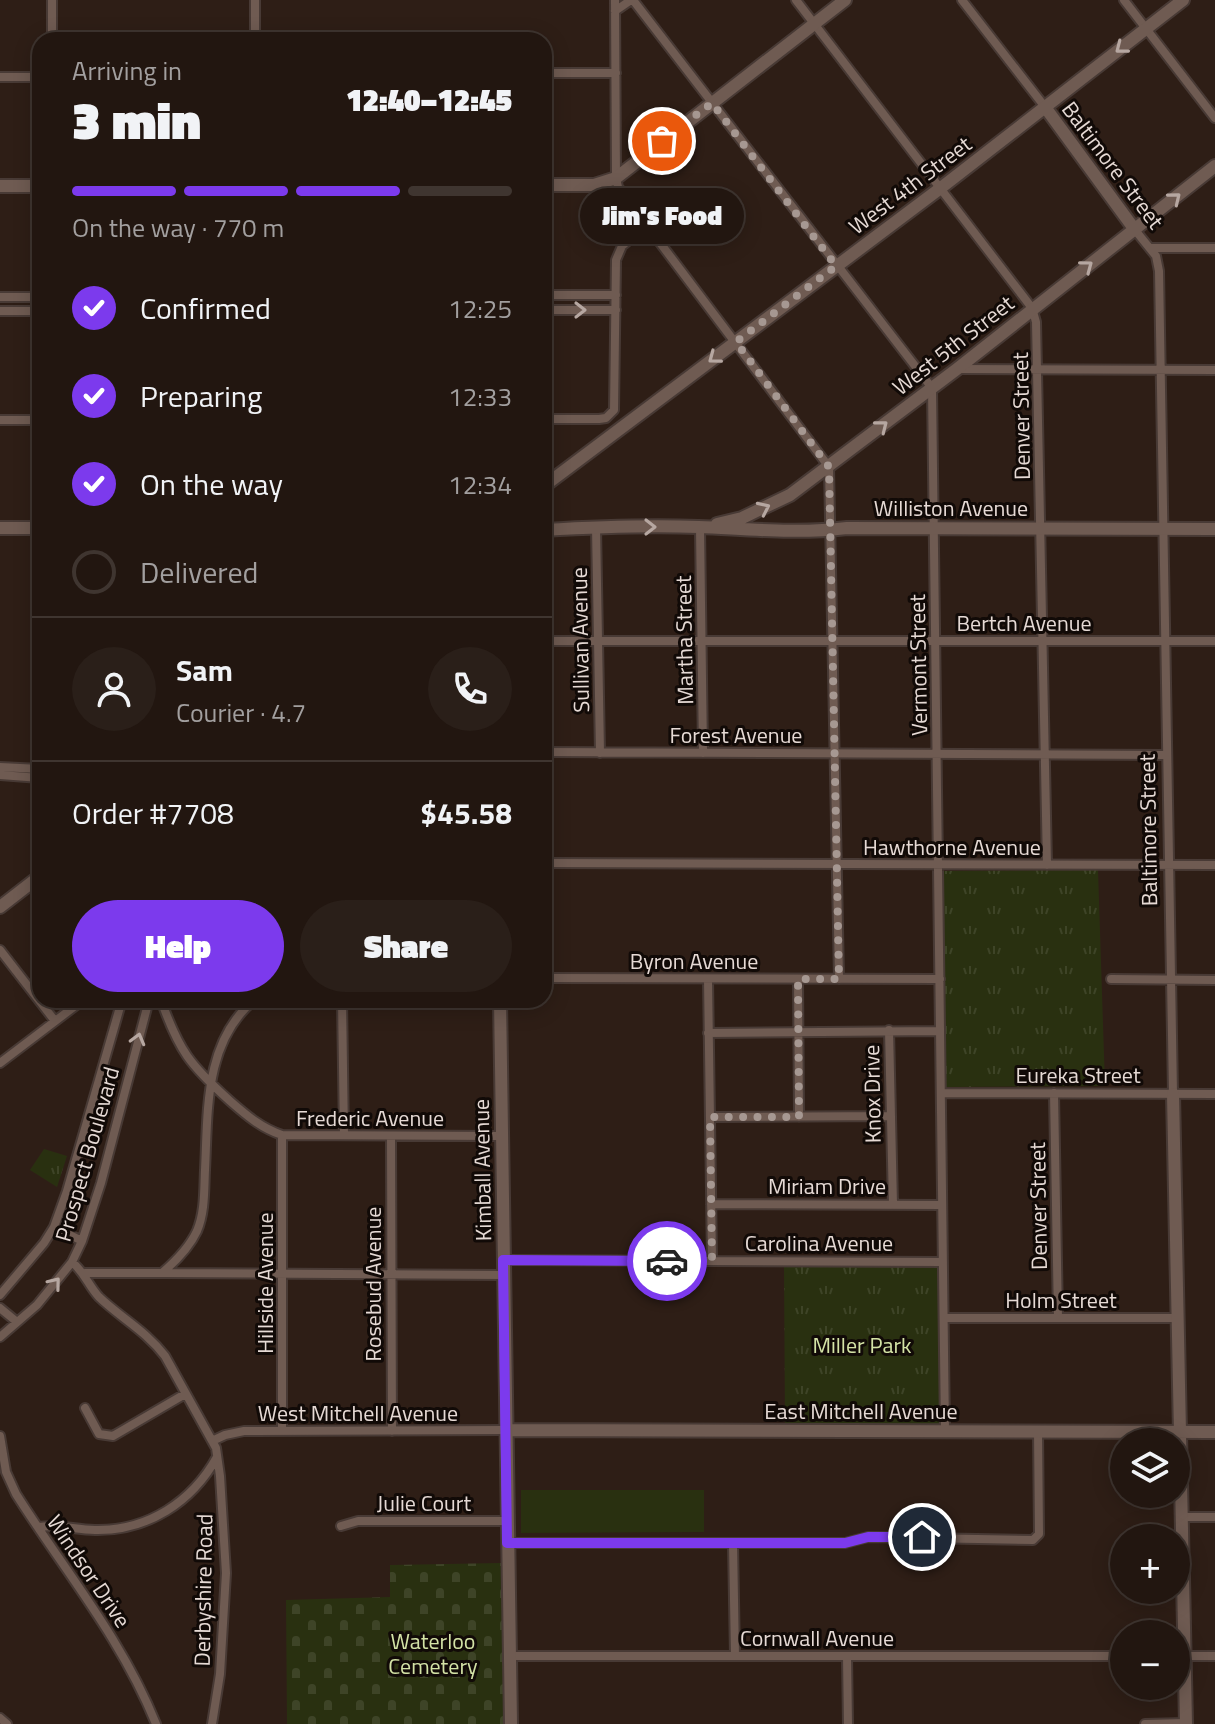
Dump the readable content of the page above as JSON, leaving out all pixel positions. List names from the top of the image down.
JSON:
{
  "streets": {
    "main road": [
      "Baltimore Street",
      "West 4th Street",
      "West 5th Street",
      "Williston Avenue",
      "Kimball Avenue",
      "East Mitchell Avenue"
    ],
    "street": [
      "Denver Street",
      "Bertch Avenue",
      "Sullivan Avenue",
      "Martha Street",
      "Vermont Street",
      "Forest Avenue",
      "Hawthorne Avenue",
      "Byron Avenue",
      "Eureka Street",
      "Knox Drive",
      "Frederic Avenue",
      "Prospect Boulevard",
      "Miriam Drive",
      "Carolina Avenue",
      "Hillside Avenue",
      "Rosebud Avenue",
      "Holm Street",
      "West Mitchell Avenue",
      "Julie Court",
      "Windsor Drive",
      "Derbyshire Road",
      "Cornwall Avenue"
    ]
  },
  "crossings": [
    ["Baltimore Street", "West 4th Street"],
    ["Baltimore Street", "West 5th Street"],
    ["Baltimore Street", "Williston Avenue"],
    ["Baltimore Street", "Bertch Avenue"],
    ["Baltimore Street", "Forest Avenue"],
    ["Baltimore Street", "Hawthorne Avenue"],
    ["Baltimore Street", "Eureka Street"],
    ["Baltimore Street", "Holm Street"],
    ["West 4th Street", "Denver Street"],
    ["West 5th Street", "Denver Street"],
    ["West 5th Street", "Williston Avenue"],
    ["West 5th Street", "Martha Street"],
    ["West 5th Street", "Vermont Street"],
    ["Denver Street", "Williston Avenue"],
    ["Denver Street", "Bertch Avenue"],
    ["Denver Street", "Forest Avenue"],
    ["Denver Street", "Hawthorne Avenue"],
    ["Denver Street", "Eureka Street"],
    ["Denver Street", "Holm Street"],
    ["Williston Avenue", "Sullivan Avenue"],
    ["Williston Avenue", "Martha Street"],
    ["Williston Avenue", "Vermont Street"],
    ["Bertch Avenue", "Sullivan Avenue"],
    ["Bertch Avenue", "Martha Street"],
    ["Bertch Avenue", "Vermont Street"],
    ["Sullivan Avenue", "Forest Avenue"],
    ["Martha Street", "Forest Avenue"],
    ["Vermont Street", "Forest Avenue"],
    ["Vermont Street", "Hawthorne Avenue"],
    ["Vermont Street", "Byron Avenue"],
    ["Vermont Street", "Eureka Street"],
    ["Vermont Street", "Miriam Drive"],
    ["Vermont Street", "Carolina Avenue"],
    ["Vermont Street", "Holm Street"],
    ["Vermont Street", "East Mitchell Avenue"],
    ["Knox Drive", "Miriam Drive"],
    ["Frederic Avenue", "Kimball Avenue"],
    ["Frederic Avenue", "Hillside Avenue"],
    ["Frederic Avenue", "Rosebud Avenue"],
    ["Kimball Avenue", "Carolina Avenue"],
    ["Kimball Avenue", "East Mitchell Avenue"],
    ["Kimball Avenue", "West Mitchell Avenue"],
    ["Kimball Avenue", "Julie Court"],
    ["Kimball Avenue", "Cornwall Avenue"],
    ["Hillside Avenue", "West Mitchell Avenue"],
    ["Rosebud Avenue", "West Mitchell Avenue"],
    ["East Mitchell Avenue", "West Mitchell Avenue"],
    ["West Mitchell Avenue", "Derbyshire Road"]
  ],
  "one_way": ["West 4th Street", "West 5th Street"],
  "parks": ["Miller Park", "Waterloo Cemetery"],
  "places": ["Jim's Food"],
  "page": {
    "heading": ["3 min", "Arriving in", "12:40–12:45"],
    "panel": [
      "Sam",
      "Courier · 4.7",
      "Order #7708",
      "$45.58"
    ],
    "bar": "On the way · 770 m",
    "bubble": "Jim's Food",
    "list": [
      ["Confirmed", "12:25"],
      ["Preparing", "12:33"],
      ["On the way", "12:34"],
      "Delivered"
    ],
    "buttons": ["Help", "Share"],
    "map_buttons": ["+", "−"]
  }
}
